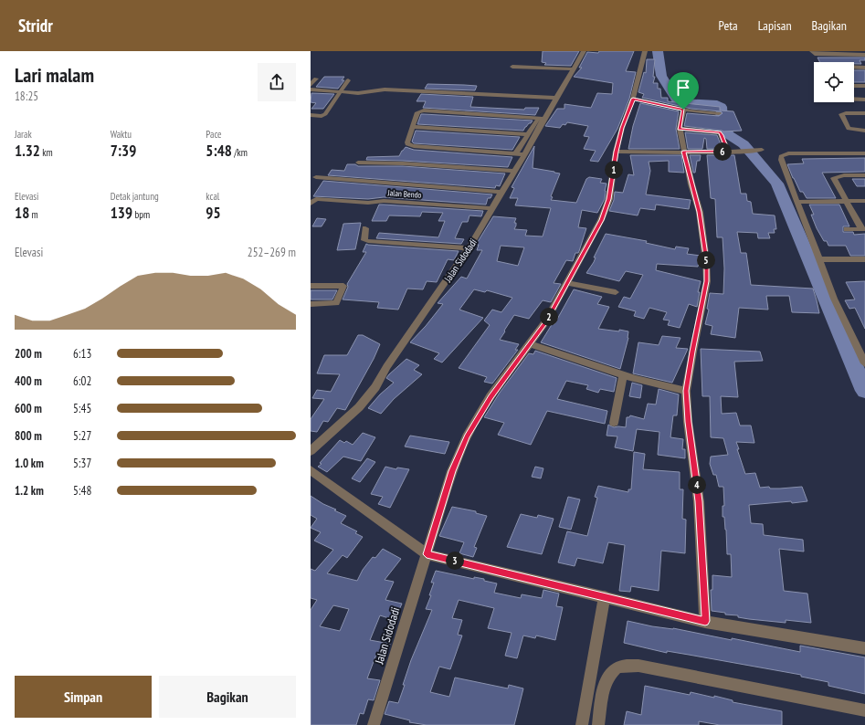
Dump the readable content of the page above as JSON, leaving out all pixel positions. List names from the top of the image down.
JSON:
{
  "streets": {
    "street": ["Jalan Bendo", "Jalan Sidodadi"]
  },
  "crossings": [
    ["Jalan Bendo", "Jalan Sidodadi"]
  ],
  "page": {
    "header": "Stridr",
    "nav": ["Peta", "Lapisan", "Bagikan"],
    "heading": ["Lari malam", "18:25"],
    "stats": [
      ["Jarak", "1.32 km"],
      ["Waktu", "7:39"],
      ["Pace", "5:48 /km"],
      ["Elevasi", "18 m"],
      ["Detak jantung", "139 bpm"],
      ["kcal", "95"]
    ],
    "pins": [
      "6",
      "1",
      "5",
      "2",
      "4",
      "3"
    ],
    "chart": ["Elevasi", "252–269 m"],
    "list": [
      {
        "name": "200 m",
        "note": "6:13"
      },
      {
        "name": "400 m",
        "note": "6:02"
      },
      {
        "name": "600 m",
        "note": "5:45"
      },
      {
        "name": "800 m",
        "note": "5:27"
      },
      {
        "name": "1.0 km",
        "note": "5:37"
      },
      {
        "name": "1.2 km",
        "note": "5:48"
      }
    ],
    "buttons": ["Simpan", "Bagikan"]
  }
}
